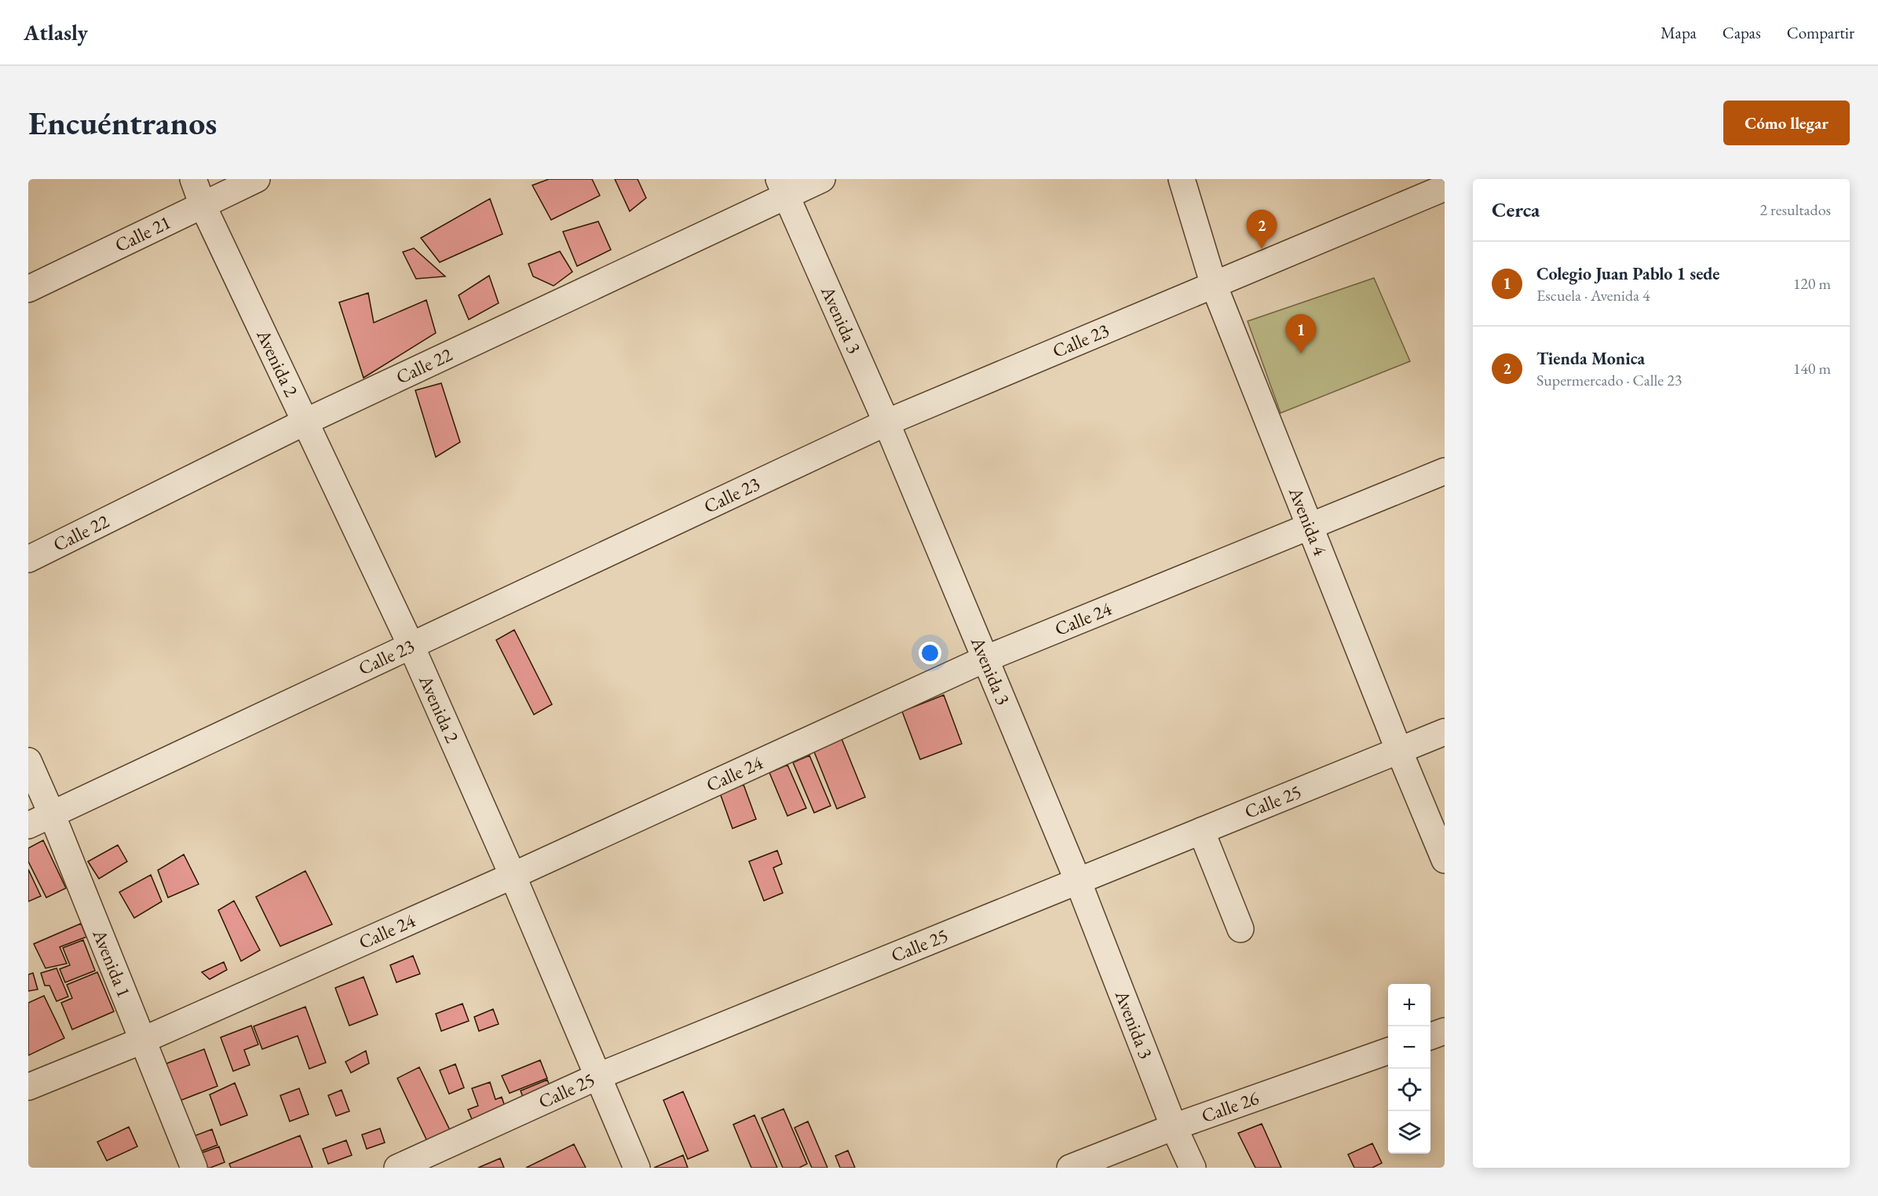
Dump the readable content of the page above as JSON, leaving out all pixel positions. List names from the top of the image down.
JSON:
{
  "streets": {
    "street": [
      "Calle 21",
      "Avenida 3",
      "Calle 23",
      "Avenida 2",
      "Calle 22",
      "Avenida 4",
      "Calle 24",
      "Calle 25",
      "Avenida 1",
      "Calle 26"
    ]
  },
  "crossings": [
    ["Calle 21", "Avenida 2"],
    ["Avenida 3", "Calle 23"],
    ["Avenida 3", "Calle 22"],
    ["Avenida 3", "Calle 24"],
    ["Avenida 3", "Calle 25"],
    ["Avenida 3", "Calle 26"],
    ["Calle 23", "Avenida 2"],
    ["Calle 23", "Avenida 4"],
    ["Calle 23", "Avenida 1"],
    ["Avenida 2", "Calle 22"],
    ["Avenida 2", "Calle 24"],
    ["Avenida 2", "Calle 25"],
    ["Avenida 4", "Calle 24"],
    ["Avenida 4", "Calle 25"],
    ["Calle 24", "Avenida 1"]
  ],
  "page": {
    "header": "Atlasly",
    "nav": ["Mapa", "Capas", "Compartir"],
    "buttons": "Cómo llegar",
    "title": "Encuéntranos",
    "heading": ["Cerca", "2 resultados"],
    "pins": ["2", "1"],
    "list": [
      {
        "mark": "1",
        "name": "Colegio Juan Pablo 1 sede",
        "note": "Escuela · Avenida 4",
        "value": "120 m"
      },
      {
        "mark": "2",
        "name": "Tienda Monica",
        "note": "Supermercado · Calle 23",
        "value": "140 m"
      }
    ],
    "map_buttons": ["+", "−"]
  }
}
